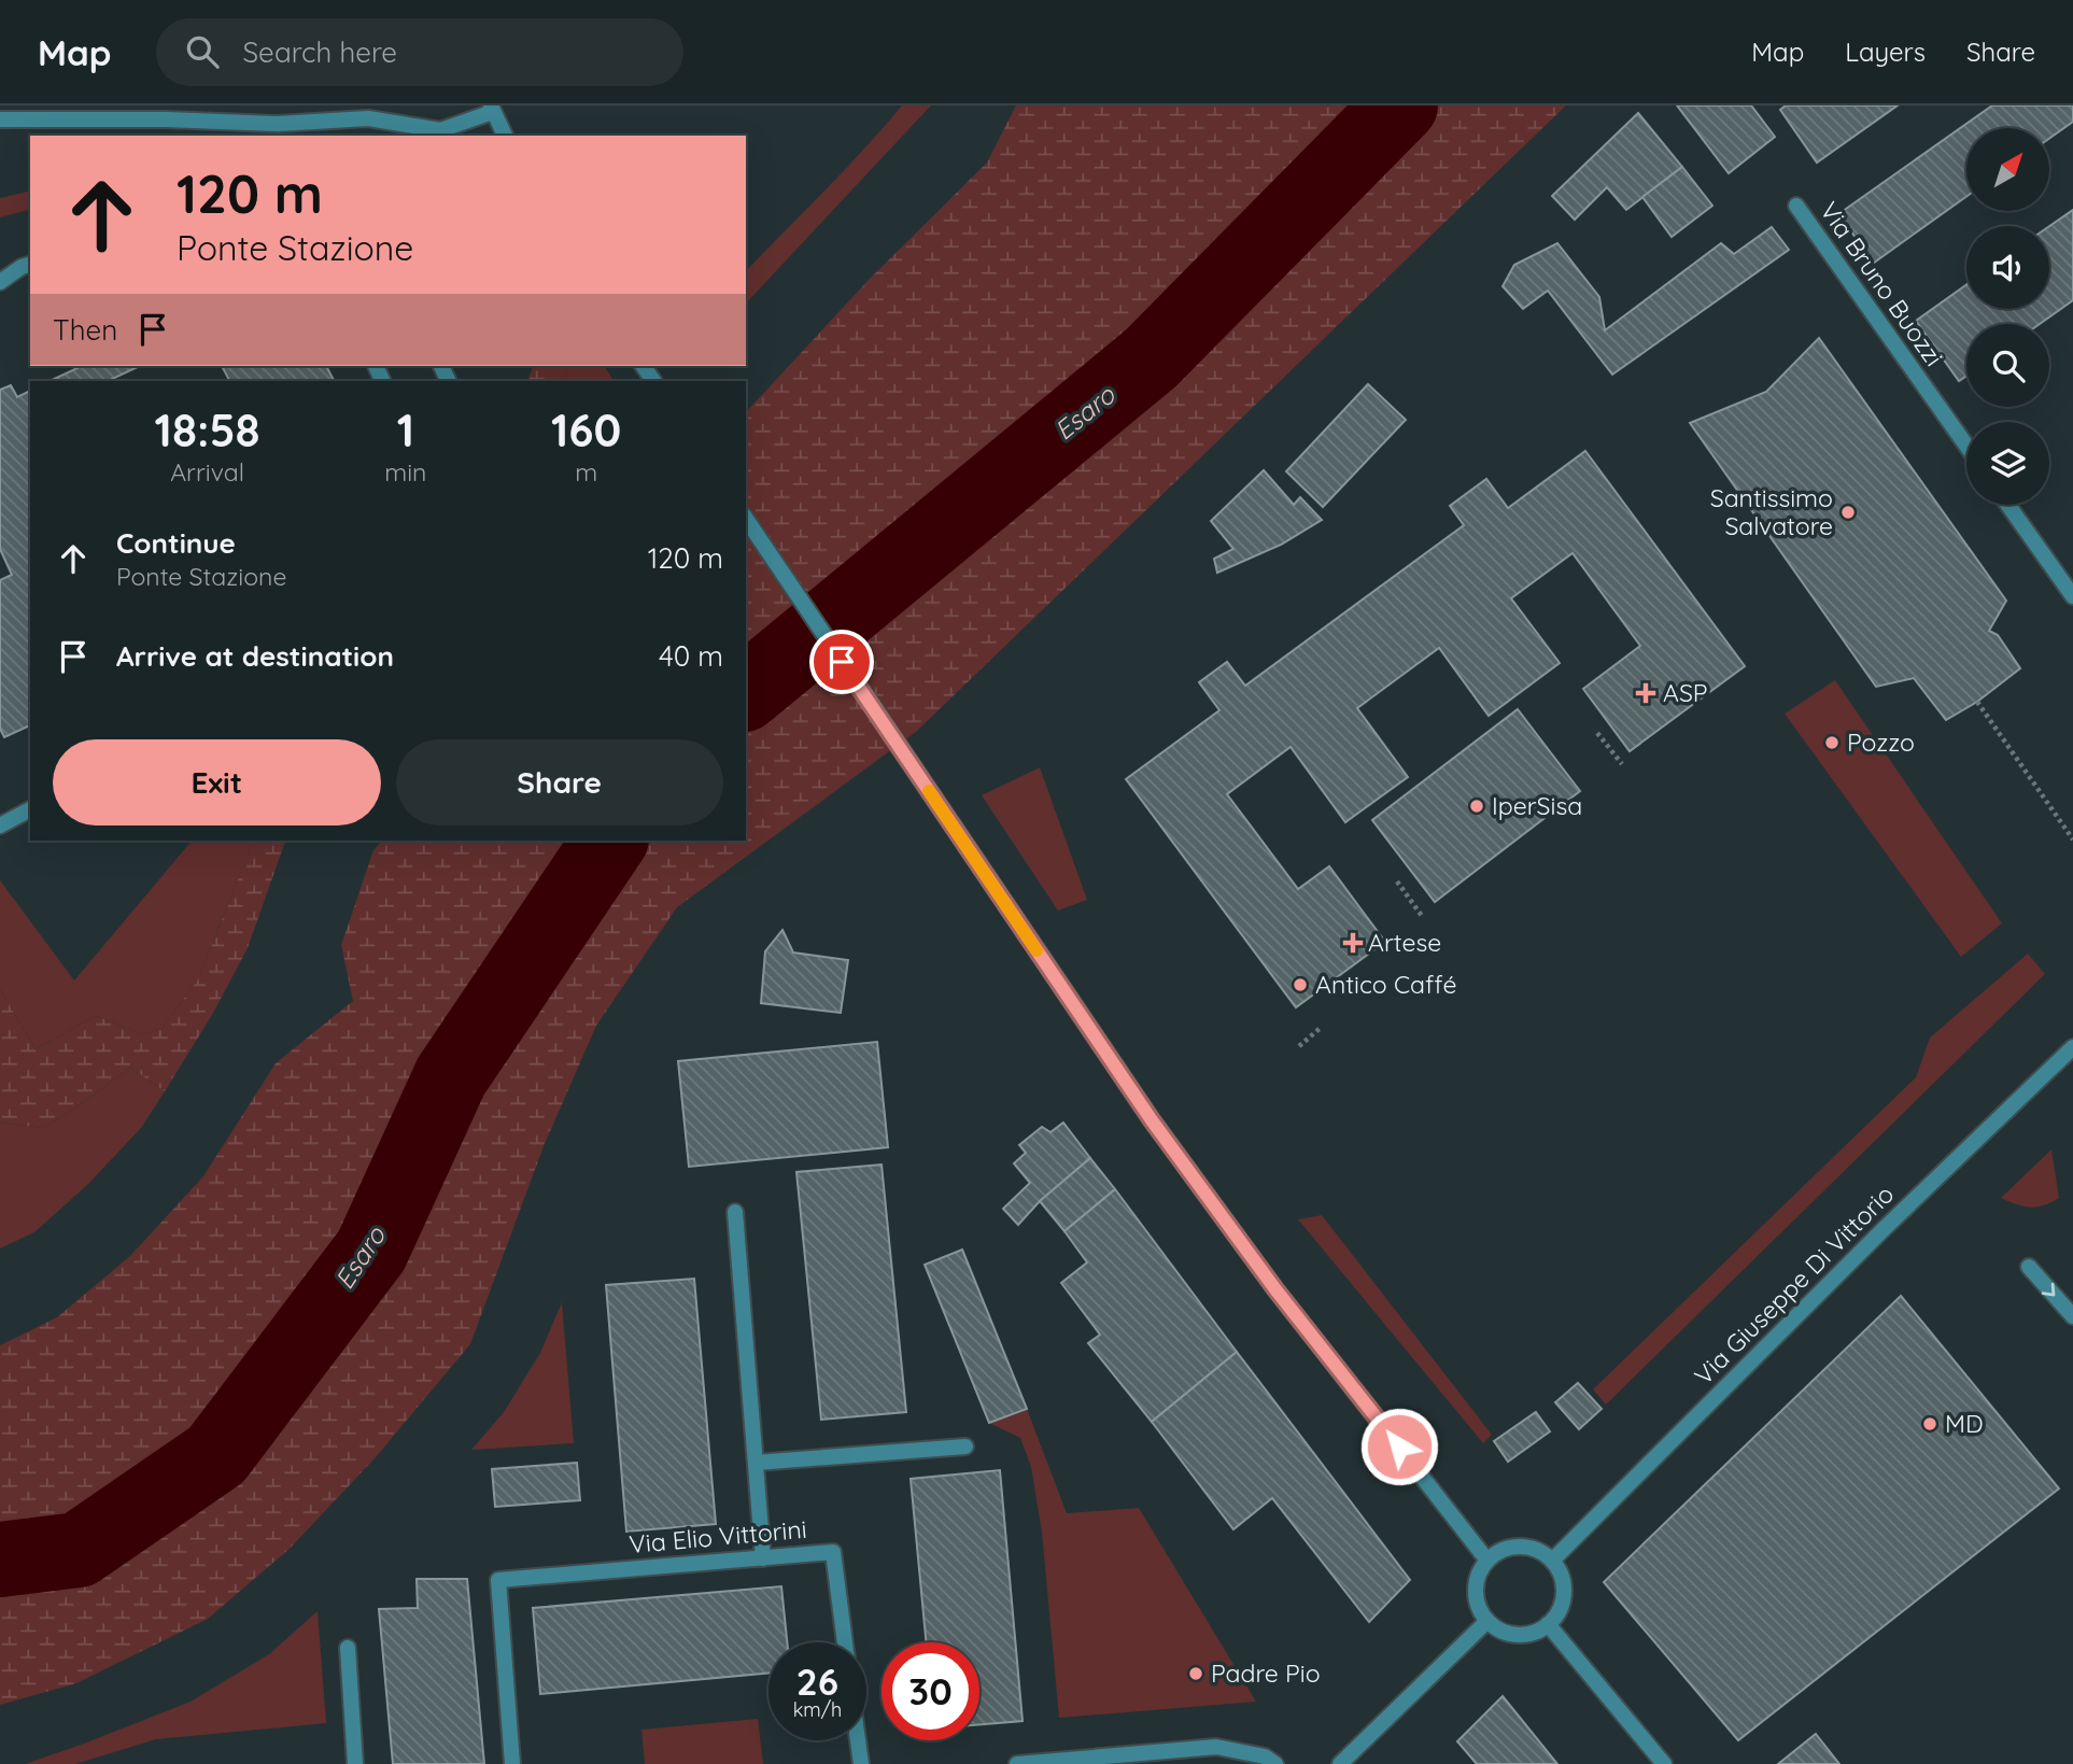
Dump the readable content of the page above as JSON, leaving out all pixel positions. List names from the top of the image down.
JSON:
{
  "streets": {
    "street": ["Via Bruno Buozzi", "Via Giuseppe Di Vittorio", "Via Elio Vittorini"]
  },
  "water": ["Esaro"],
  "places": {
    "other": [
      "Santissimo Salvatore",
      "Pozzo",
      "IperSisa",
      "Antico Caffé",
      "MD",
      "Padre Pio"
    ],
    "health": ["ASP", "Artese"]
  },
  "north": "top right",
  "page": {
    "header": "Map",
    "search": "Search here",
    "nav": ["Map", "Layers", "Share"],
    "turn": ["120 m", "Ponte Stazione"],
    "then": "Then",
    "eta": [
      "18:58",
      "Arrival",
      "1",
      "min",
      "160",
      "m"
    ],
    "list": [
      {
        "name": "Continue",
        "note": "Ponte Stazione",
        "value": "120 m"
      },
      {
        "name": "Arrive at destination",
        "value": "40 m"
      }
    ],
    "buttons": ["Exit", "Share"],
    "speed": "26 km/h",
    "limit": "30"
  }
}
